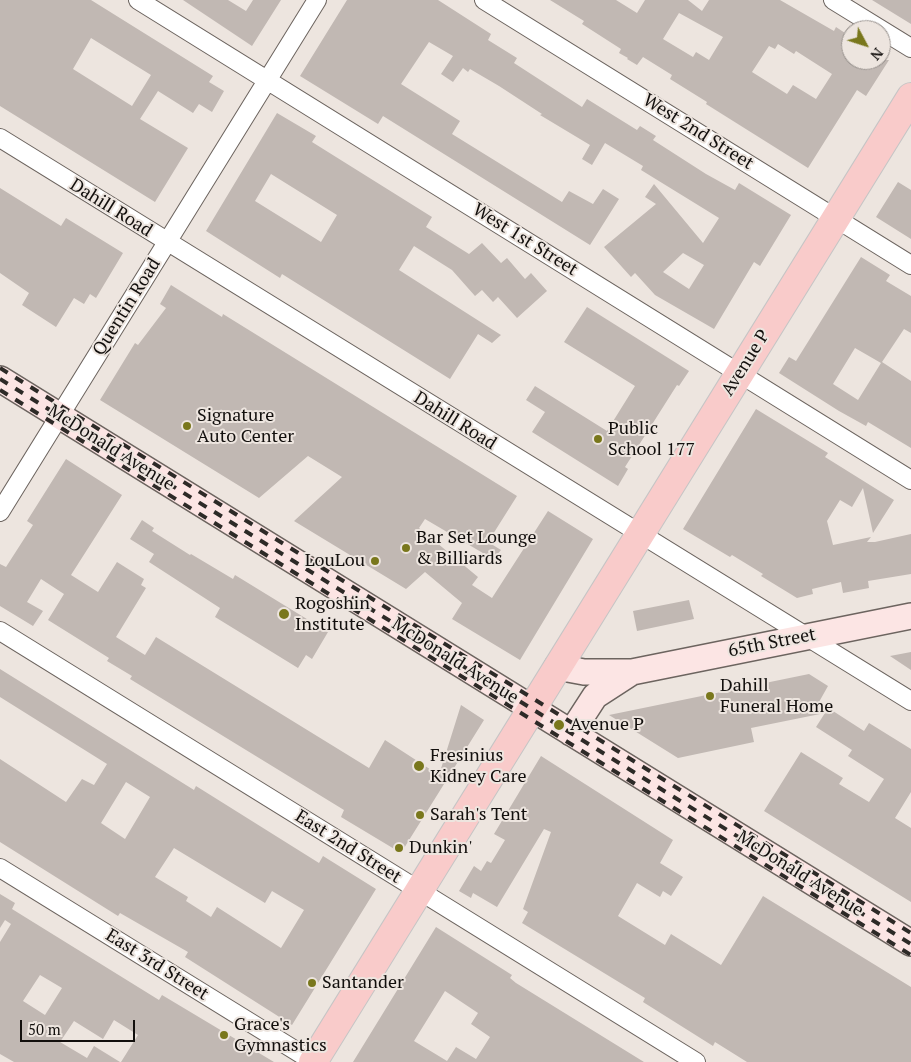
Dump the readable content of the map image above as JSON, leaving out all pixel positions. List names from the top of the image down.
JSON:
{
  "streets": {
    "main road": ["Avenue P", "McDonald Avenue", "65th Street"],
    "street": [
      "West 2nd Street",
      "Dahill Road",
      "West 1st Street",
      "Quentin Road",
      "East 2nd Street",
      "East 3rd Street"
    ]
  },
  "crossings": [
    ["West 2nd Street", "Avenue P"],
    ["Dahill Road", "Quentin Road"],
    ["Dahill Road", "Avenue P"],
    ["Dahill Road", "65th Street"],
    ["West 1st Street", "Quentin Road"],
    ["West 1st Street", "Avenue P"],
    ["Quentin Road", "McDonald Avenue"],
    ["Avenue P", "McDonald Avenue"],
    ["Avenue P", "65th Street"],
    ["Avenue P", "East 2nd Street"],
    ["Avenue P", "East 3rd Street"],
    ["McDonald Avenue", "65th Street"]
  ],
  "places": [
    "Signature Auto Center",
    "Public School 177",
    "Bar Set Lounge & Billiards",
    "LouLou",
    "Rogoshin Institute",
    "Dahill Funeral Home",
    "Avenue P",
    "Fresinius Kidney Care",
    "Sarah's Tent",
    "Dunkin'",
    "Santander",
    "Grace's Gymnastics"
  ],
  "scale_bar": "50 m",
  "north": "bottom right"
}
